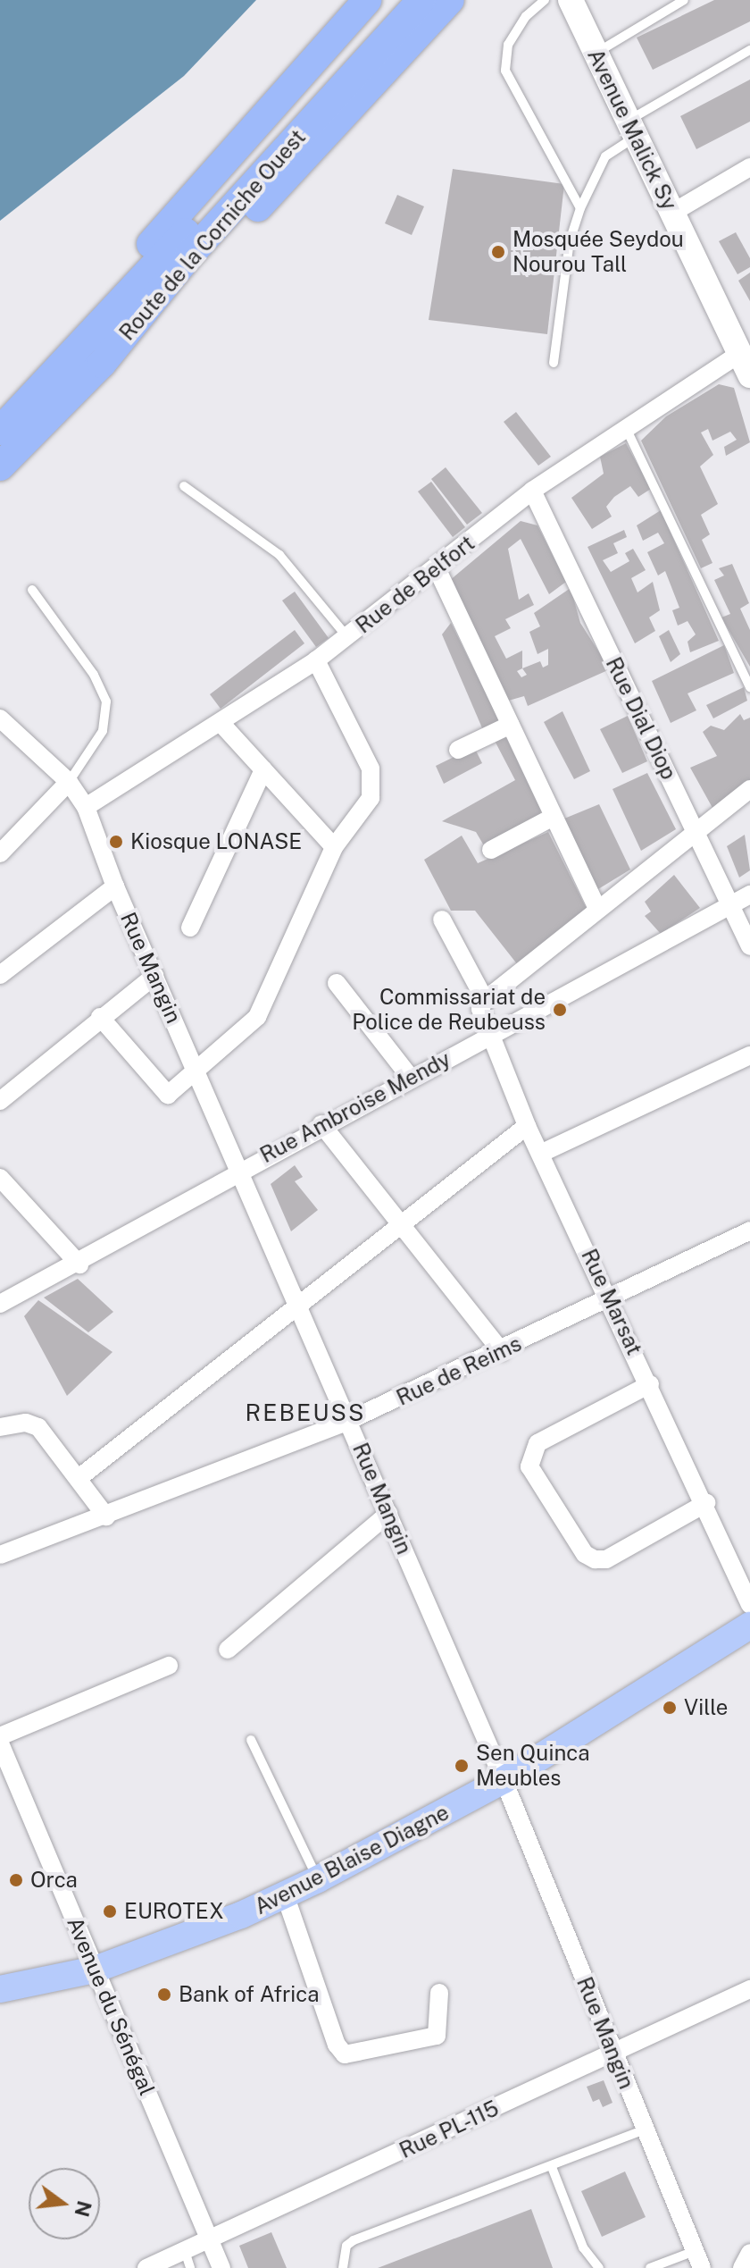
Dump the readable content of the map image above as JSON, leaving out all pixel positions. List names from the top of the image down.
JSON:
{
  "streets": {
    "highway": ["Route de la Corniche Ouest"],
    "main road": ["Avenue Malick Sy", "Avenue Blaise Diagne"],
    "street": [
      "Rue de Belfort",
      "Rue Dial Diop",
      "Rue Mangin",
      "Rue Ambroise Mendy",
      "Rue Marsat",
      "Rue de Reims",
      "Avenue du Sénégal",
      "Rue PL-115"
    ]
  },
  "crossings": [
    ["Avenue Malick Sy", "Rue de Belfort"],
    ["Rue de Belfort", "Rue Dial Diop"],
    ["Rue de Belfort", "Rue Mangin"],
    ["Rue Dial Diop", "Rue Ambroise Mendy"],
    ["Rue Mangin", "Rue Ambroise Mendy"],
    ["Rue Mangin", "Rue de Reims"],
    ["Rue Mangin", "Avenue Blaise Diagne"],
    ["Rue Mangin", "Rue PL-115"],
    ["Rue Ambroise Mendy", "Rue Marsat"],
    ["Rue Marsat", "Rue de Reims"],
    ["Avenue Blaise Diagne", "Avenue du Sénégal"],
    ["Avenue du Sénégal", "Rue PL-115"]
  ],
  "districts": ["REBEUSS"],
  "places": [
    "Mosquée Seydou Nourou Tall",
    "Kiosque LONASE",
    "Commissariat de Police de Reubeuss",
    "Ville",
    "Sen Quinca Meubles",
    "Orca",
    "EUROTEX",
    "Bank of Africa"
  ],
  "north": "right"
}
